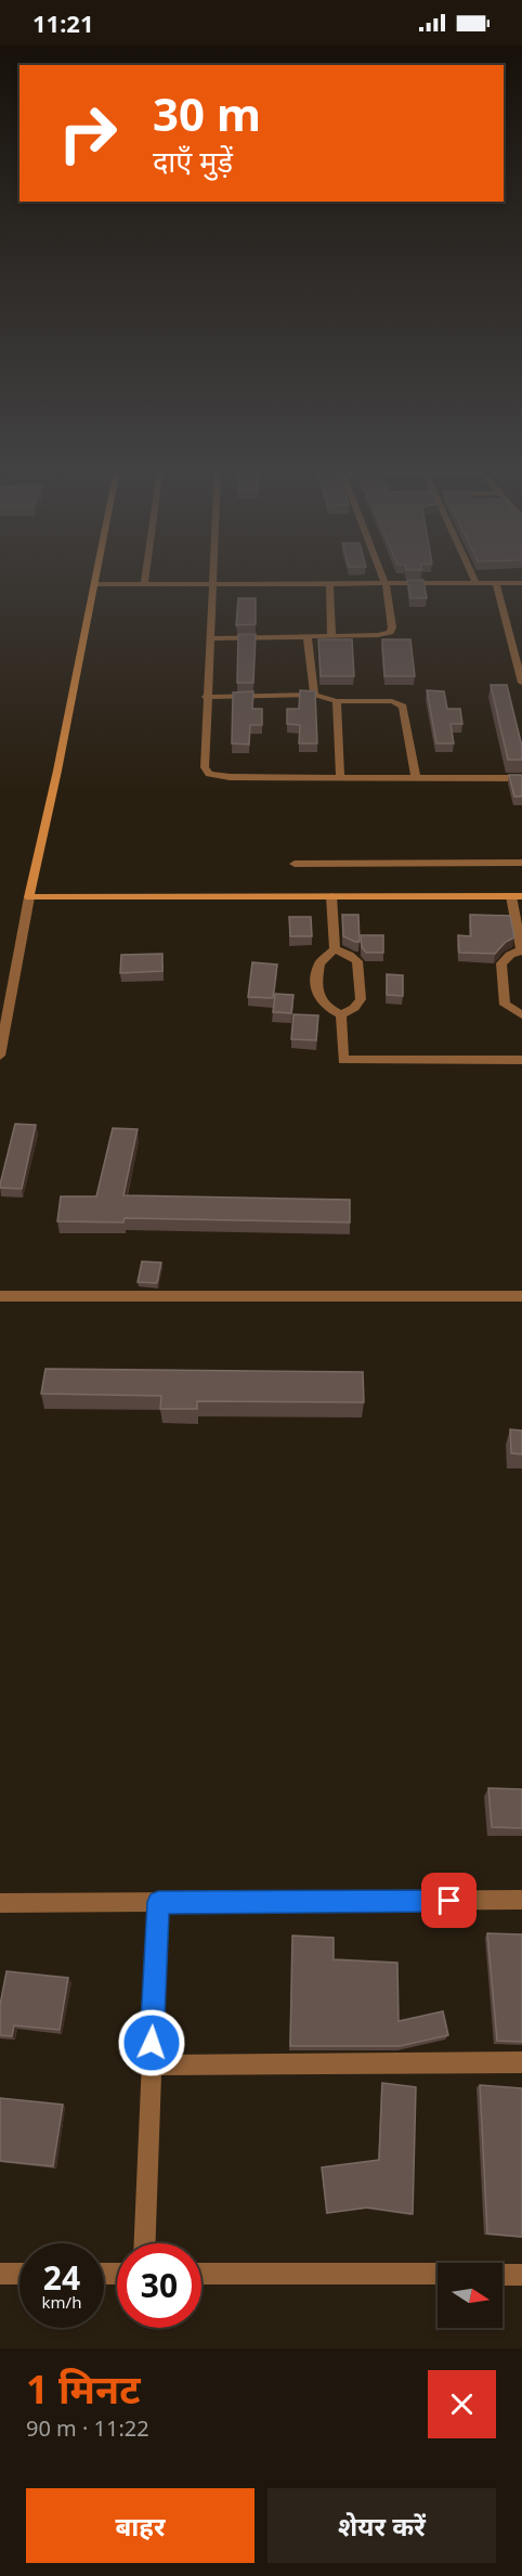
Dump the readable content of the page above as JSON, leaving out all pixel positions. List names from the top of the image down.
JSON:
{
  "north": "right",
  "page": {
    "status": "11:21",
    "turn": ["30 m", "दाएँ मुड़ें"],
    "speed": "24 km/h",
    "limit": "30",
    "heading": ["1 मिनट", "90 m · 11:22"],
    "buttons": ["बाहर", "शेयर करें"]
  }
}
